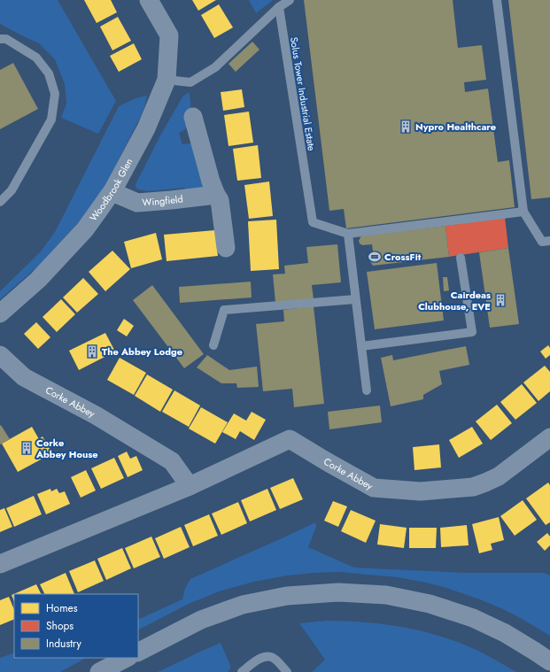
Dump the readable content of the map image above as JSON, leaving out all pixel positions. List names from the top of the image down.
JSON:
{
  "streets": {
    "street": ["Woodbrook Glen", "Wingfield", "Corke Abbey"],
    "lane": ["Solus Tower Industrial Estate"]
  },
  "crossings": [
    ["Woodbrook Glen", "Wingfield"]
  ],
  "places": {
    "building": [
      "Nypro Healthcare",
      "Cairdeas Clubhouse, EVE",
      "The Abbey Lodge",
      "Corke Abbey House"
    ],
    "sports": ["CrossFit"]
  },
  "legend": ["Homes", "Shops", "Industry"]
}
